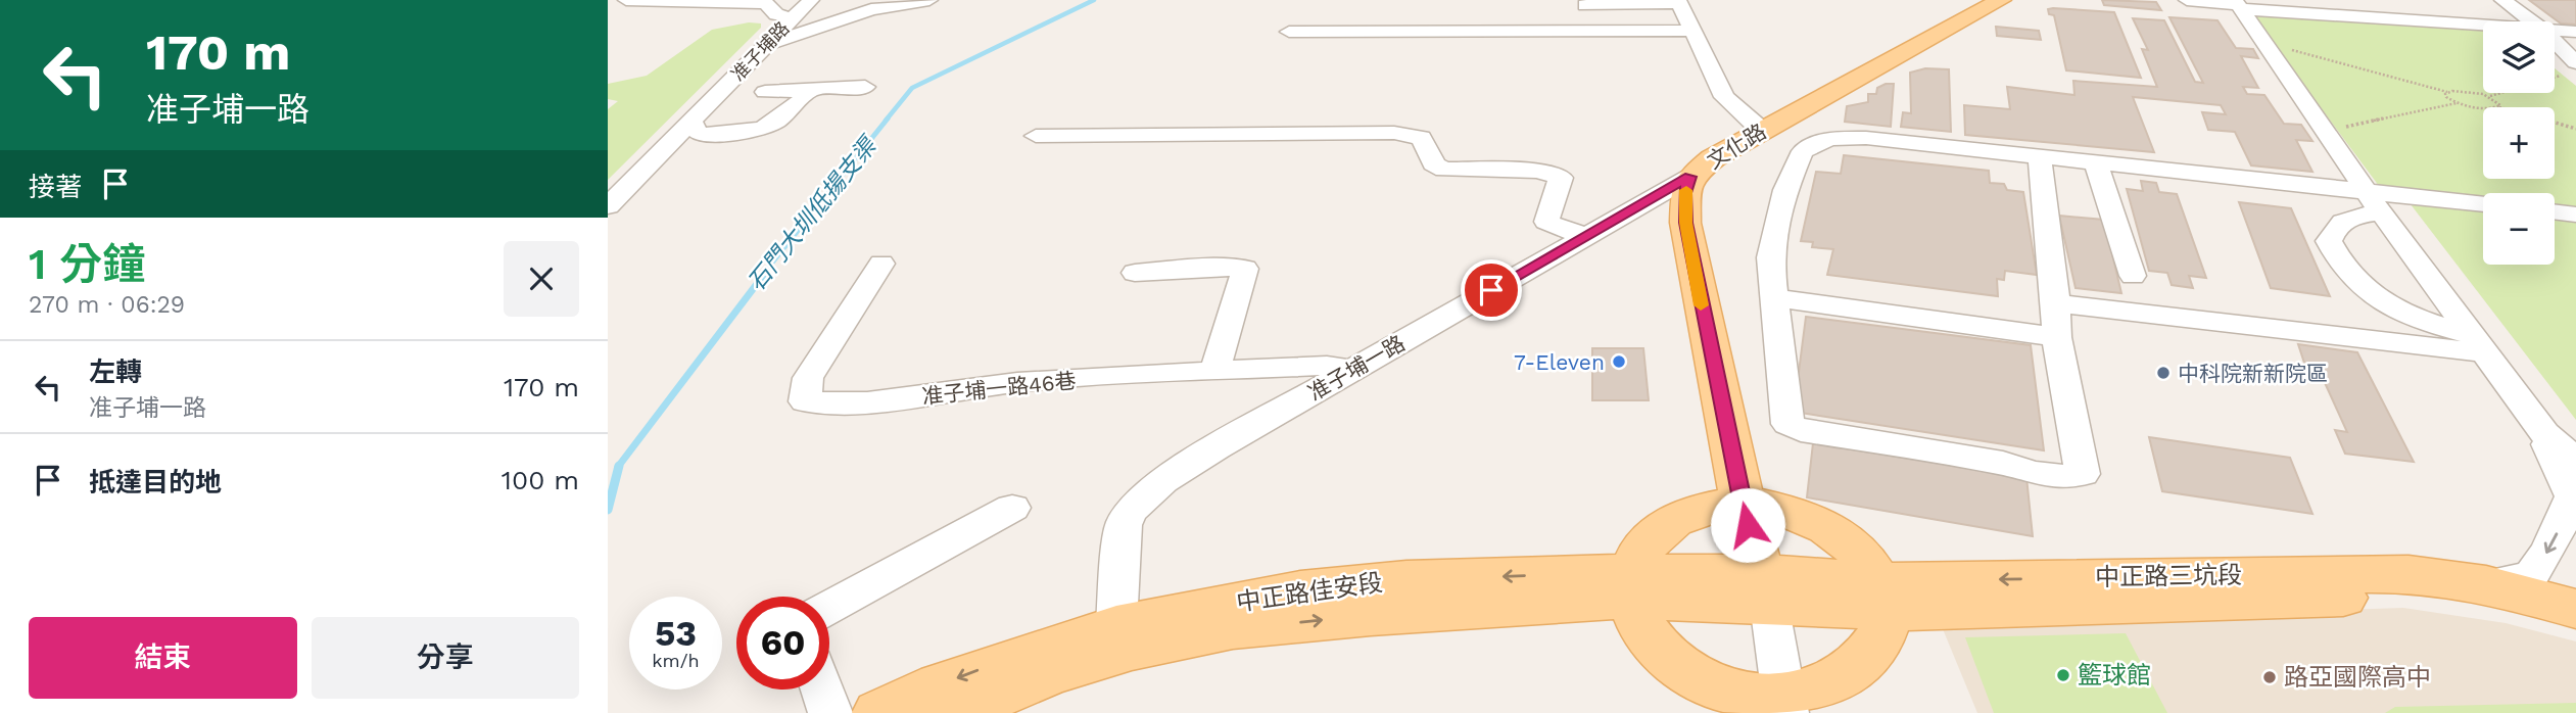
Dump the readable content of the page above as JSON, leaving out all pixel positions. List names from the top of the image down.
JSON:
{
  "streets": {
    "main road": ["文化路", "中正路三坑段", "中正路佳安段"],
    "street": ["准子埔路", "准子埔一路", "准子埔一路46巷"]
  },
  "crossings": [
    ["文化路", "准子埔一路"],
    ["文化路", "中正路三坑段"],
    ["文化路", "中正路佳安段"],
    ["准子埔一路", "准子埔一路46巷"],
    ["准子埔一路", "中正路佳安段"],
    ["中正路三坑段", "中正路佳安段"]
  ],
  "water": ["石門大圳低揚支渠"],
  "places": [
    "7-Eleven",
    "中科院新新院區",
    "籃球館",
    "路亞國際高中"
  ],
  "page": {
    "turn": ["170 m", "准子埔一路"],
    "map_buttons": ["+", "−"],
    "then": "接著",
    "heading": ["1 分鐘", "270 m · 06:29"],
    "list": [
      {
        "name": "左轉",
        "note": "准子埔一路",
        "value": "170 m"
      },
      {
        "name": "抵達目的地",
        "value": "100 m"
      }
    ],
    "speed": "53 km/h",
    "limit": "60",
    "buttons": ["結束", "分享"]
  }
}
